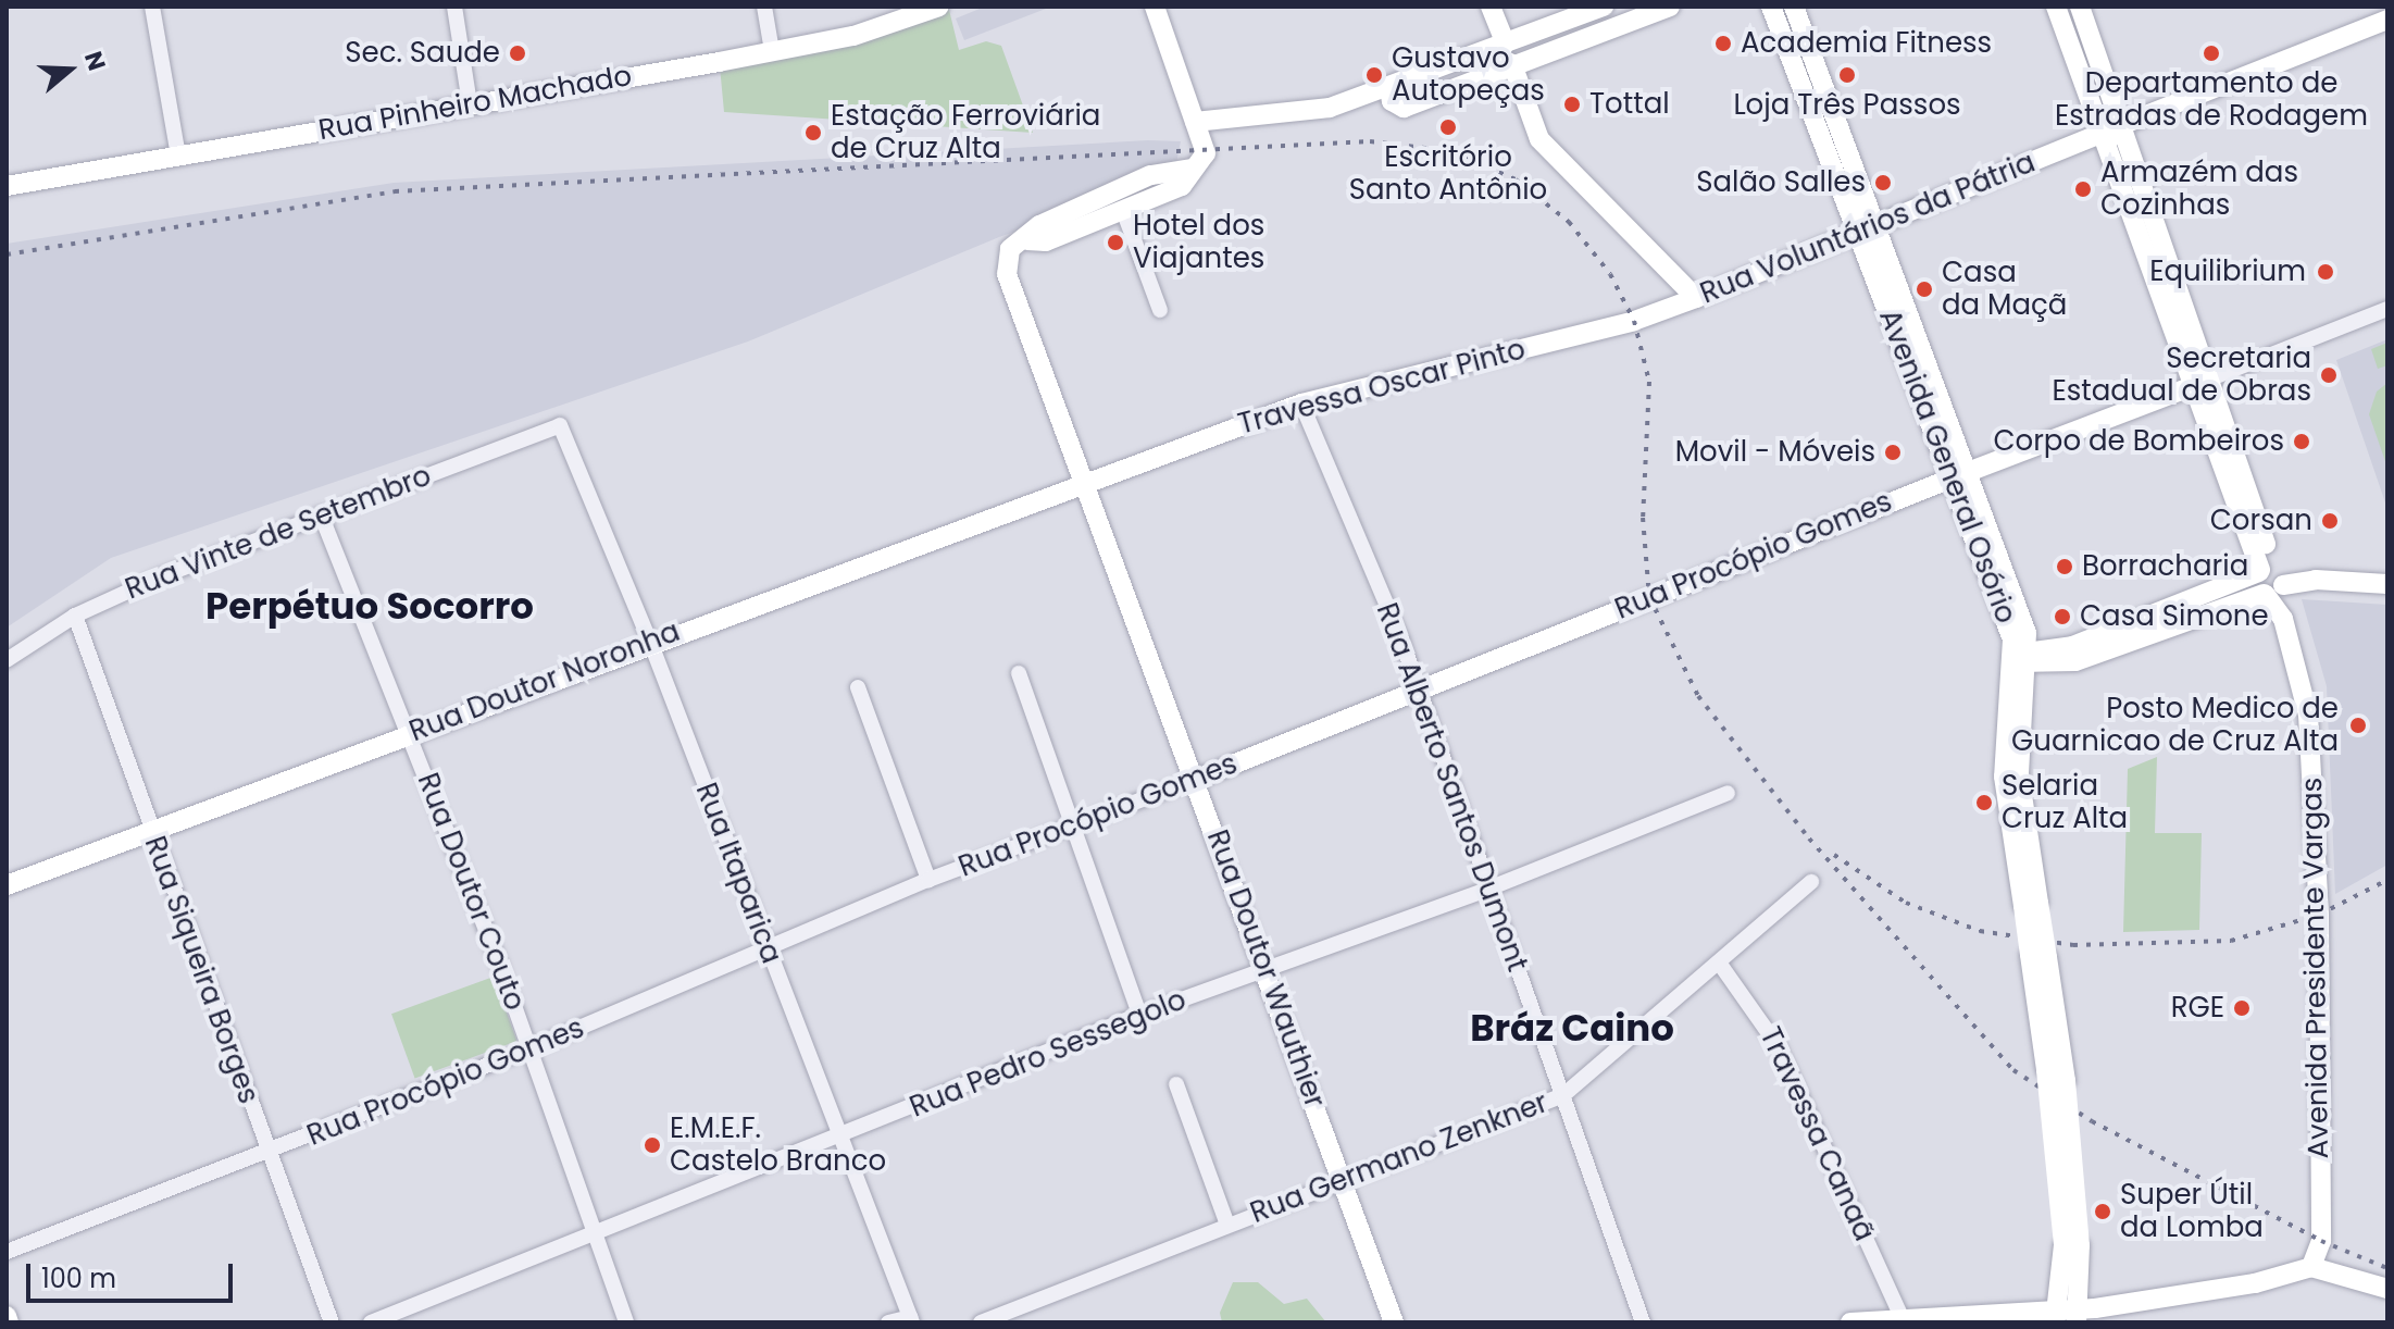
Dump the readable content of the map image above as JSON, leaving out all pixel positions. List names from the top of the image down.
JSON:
{
  "streets": {
    "main road": [
      "Rua Pinheiro Machado",
      "Rua Voluntários da Pátria",
      "Travessa Oscar Pinto",
      "Avenida General Osório",
      "Rua Procópio Gomes",
      "Rua Doutor Noronha",
      "Avenida Presidente Vargas",
      "Rua Doutor Wauthier"
    ],
    "street": [
      "Rua Vinte de Setembro",
      "Rua Alberto Santos Dumont",
      "Rua Itaparica",
      "Rua Doutor Couto",
      "Rua Siqueira Borges",
      "Rua Pedro Sessegolo",
      "Travessa Canaã",
      "Rua Germano Zenkner"
    ]
  },
  "crossings": [
    ["Rua Voluntários da Pátria", "Travessa Oscar Pinto"],
    ["Rua Voluntários da Pátria", "Avenida General Osório"],
    ["Rua Voluntários da Pátria", "Avenida Presidente Vargas"],
    ["Travessa Oscar Pinto", "Rua Doutor Noronha"],
    ["Travessa Oscar Pinto", "Rua Alberto Santos Dumont"],
    ["Travessa Oscar Pinto", "Rua Doutor Wauthier"],
    ["Avenida General Osório", "Rua Procópio Gomes"],
    ["Rua Vinte de Setembro", "Rua Itaparica"],
    ["Rua Vinte de Setembro", "Rua Doutor Couto"],
    ["Rua Vinte de Setembro", "Rua Siqueira Borges"],
    ["Rua Procópio Gomes", "Rua Alberto Santos Dumont"],
    ["Rua Procópio Gomes", "Rua Itaparica"],
    ["Rua Procópio Gomes", "Rua Doutor Couto"],
    ["Rua Procópio Gomes", "Avenida Presidente Vargas"],
    ["Rua Procópio Gomes", "Rua Doutor Wauthier"],
    ["Rua Procópio Gomes", "Rua Siqueira Borges"],
    ["Rua Doutor Noronha", "Rua Itaparica"],
    ["Rua Doutor Noronha", "Rua Doutor Couto"],
    ["Rua Doutor Noronha", "Rua Doutor Wauthier"],
    ["Rua Doutor Noronha", "Rua Siqueira Borges"],
    ["Rua Alberto Santos Dumont", "Rua Pedro Sessegolo"],
    ["Rua Alberto Santos Dumont", "Rua Germano Zenkner"],
    ["Rua Itaparica", "Rua Pedro Sessegolo"],
    ["Rua Doutor Couto", "Rua Pedro Sessegolo"],
    ["Rua Doutor Wauthier", "Rua Pedro Sessegolo"],
    ["Rua Doutor Wauthier", "Rua Germano Zenkner"],
    ["Travessa Canaã", "Rua Germano Zenkner"]
  ],
  "districts": ["Perpétuo Socorro", "Bráz Caino"],
  "places": [
    "Academia Fitness",
    "Sec. Saude",
    "Departamento de Estradas de Rodagem",
    "Gustavo Autopeças",
    "Loja Três Passos",
    "Tottal",
    "Escritório Santo Antônio",
    "Estação Ferroviária de Cruz Alta",
    "Salão Salles",
    "Armazém das Cozinhas",
    "Hotel dos Viajantes",
    "Equilibrium",
    "Casa da Maçã",
    "Secretaria Estadual de Obras",
    "Corpo de Bombeiros",
    "Movil - Móveis",
    "Corsan",
    "Borracharia",
    "Casa Simone",
    "Posto Medico de Guarnicao de Cruz Alta",
    "Selaria Cruz Alta",
    "RGE",
    "E.M.E.F. Castelo Branco",
    "Super Útil da Lomba"
  ],
  "scale_bar": "100 m",
  "north": "right"
}
